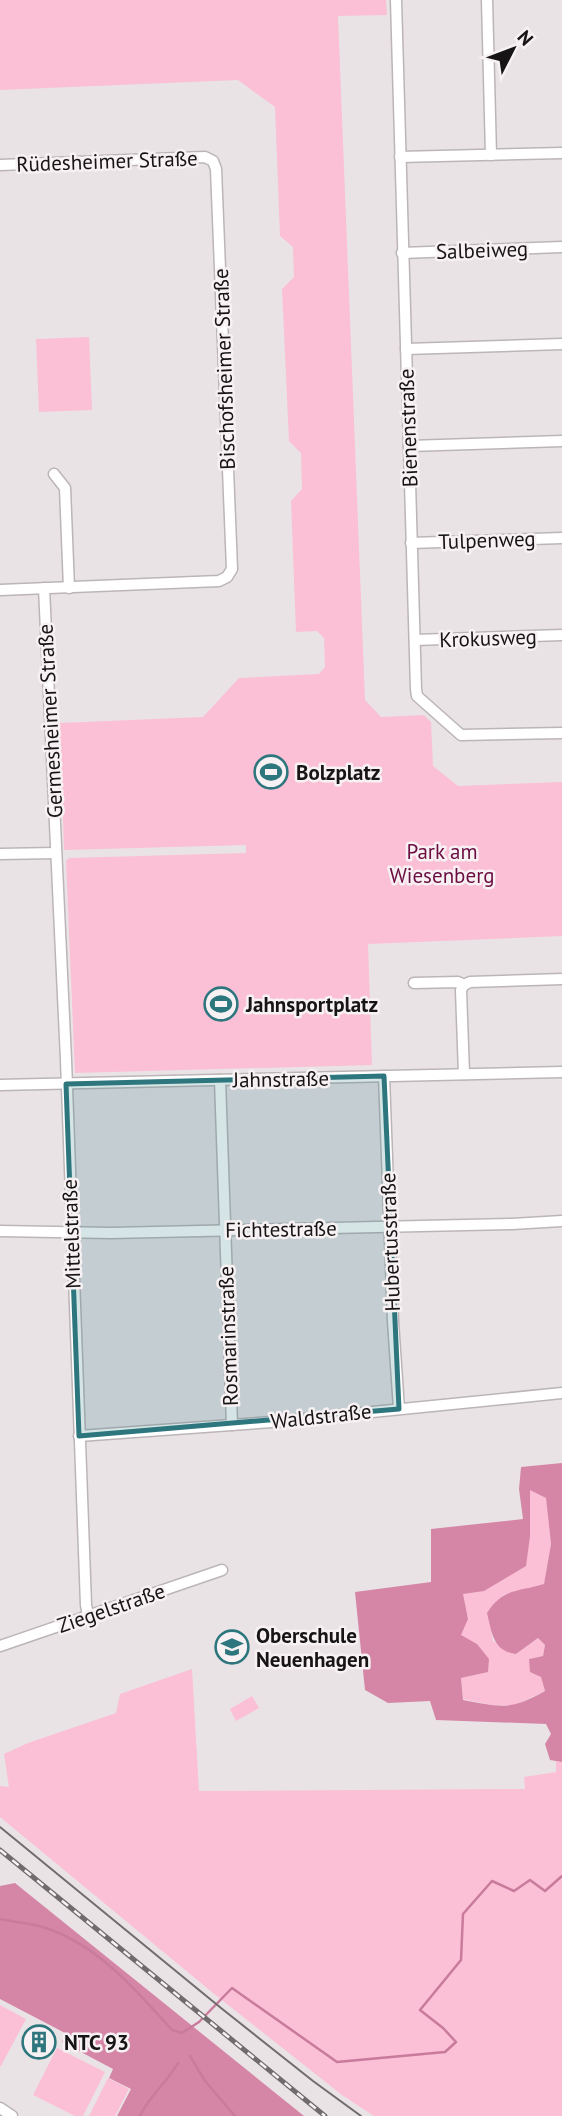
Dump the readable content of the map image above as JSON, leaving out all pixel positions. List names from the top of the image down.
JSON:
{
  "streets": {
    "street": [
      "Rüdesheimer Straße",
      "Salbeiweg",
      "Bischofsheimer Straße",
      "Bienenstraße",
      "Tulpenweg",
      "Krokusweg",
      "Germesheimer Straße",
      "Jahnstraße",
      "Fichtestraße",
      "Mittelstraße",
      "Hubertusstraße",
      "Rosmarinstraße",
      "Waldstraße",
      "Ziegelstraße"
    ]
  },
  "crossings": [
    ["Rüdesheimer Straße", "Bischofsheimer Straße"],
    ["Salbeiweg", "Bienenstraße"],
    ["Bienenstraße", "Tulpenweg"],
    ["Bienenstraße", "Krokusweg"],
    ["Germesheimer Straße", "Mittelstraße"],
    ["Jahnstraße", "Mittelstraße"],
    ["Jahnstraße", "Hubertusstraße"],
    ["Jahnstraße", "Rosmarinstraße"],
    ["Fichtestraße", "Mittelstraße"],
    ["Fichtestraße", "Hubertusstraße"],
    ["Fichtestraße", "Rosmarinstraße"],
    ["Mittelstraße", "Waldstraße"],
    ["Mittelstraße", "Ziegelstraße"],
    ["Hubertusstraße", "Waldstraße"],
    ["Rosmarinstraße", "Waldstraße"]
  ],
  "parks": ["Park am Wiesenberg"],
  "places": {
    "sports": ["Bolzplatz", "Jahnsportplatz"],
    "school or university": ["Oberschule Neuenhagen"],
    "building": ["NTC 93"]
  },
  "north": "top right"
}
